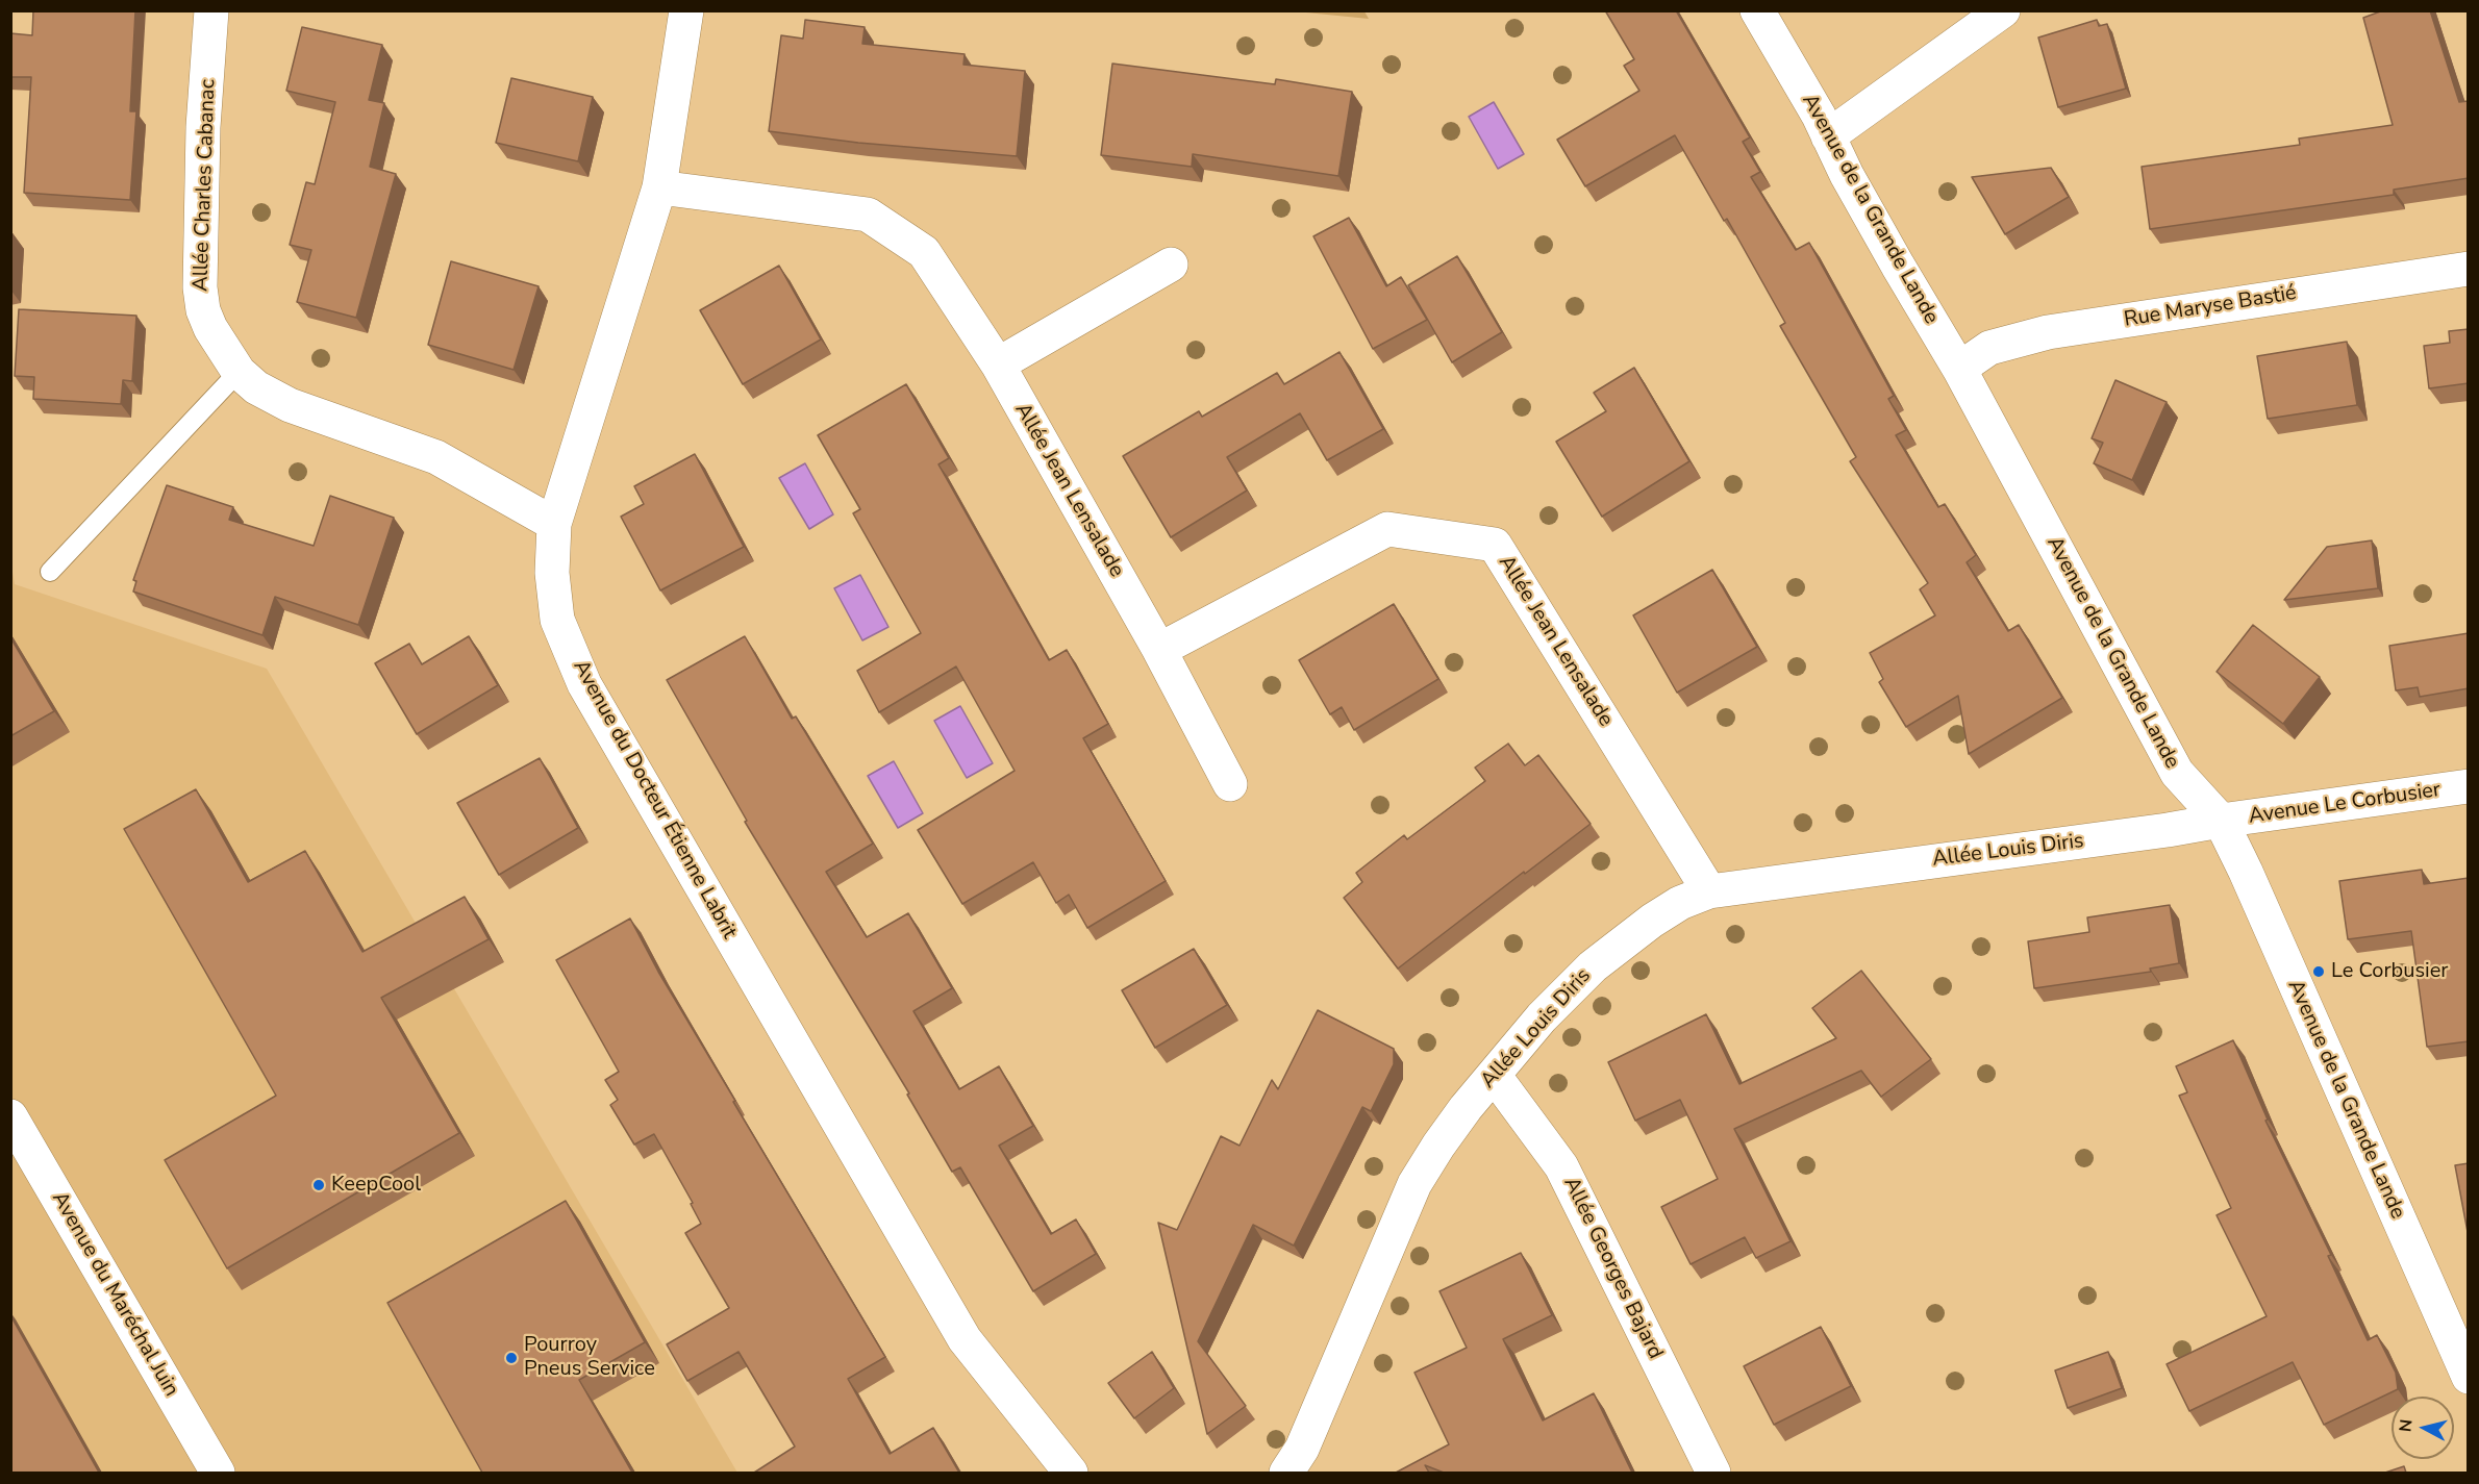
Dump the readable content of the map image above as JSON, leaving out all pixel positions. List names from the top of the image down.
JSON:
{
  "streets": {
    "street": [
      "Allée Charles Cabanac",
      "Avenue de la Grande Lande",
      "Rue Maryse Bastié",
      "Allée Jean Lensalade",
      "Avenue du Docteur Étienne Labrit",
      "Avenue Le Corbusier",
      "Allée Louis Diris",
      "Allée Georges Bajard",
      "Avenue du Maréchal Juin"
    ]
  },
  "crossings": [
    ["Allée Charles Cabanac", "Avenue du Docteur Étienne Labrit"],
    ["Avenue de la Grande Lande", "Rue Maryse Bastié"],
    ["Avenue de la Grande Lande", "Avenue Le Corbusier"],
    ["Avenue de la Grande Lande", "Allée Louis Diris"],
    ["Allée Jean Lensalade", "Avenue du Docteur Étienne Labrit"],
    ["Allée Jean Lensalade", "Allée Louis Diris"],
    ["Avenue Le Corbusier", "Allée Louis Diris"],
    ["Allée Louis Diris", "Allée Georges Bajard"]
  ],
  "places": ["Le Corbusier", "KeepCool", "Pourroy Pneus Service"],
  "north": "left"
}
